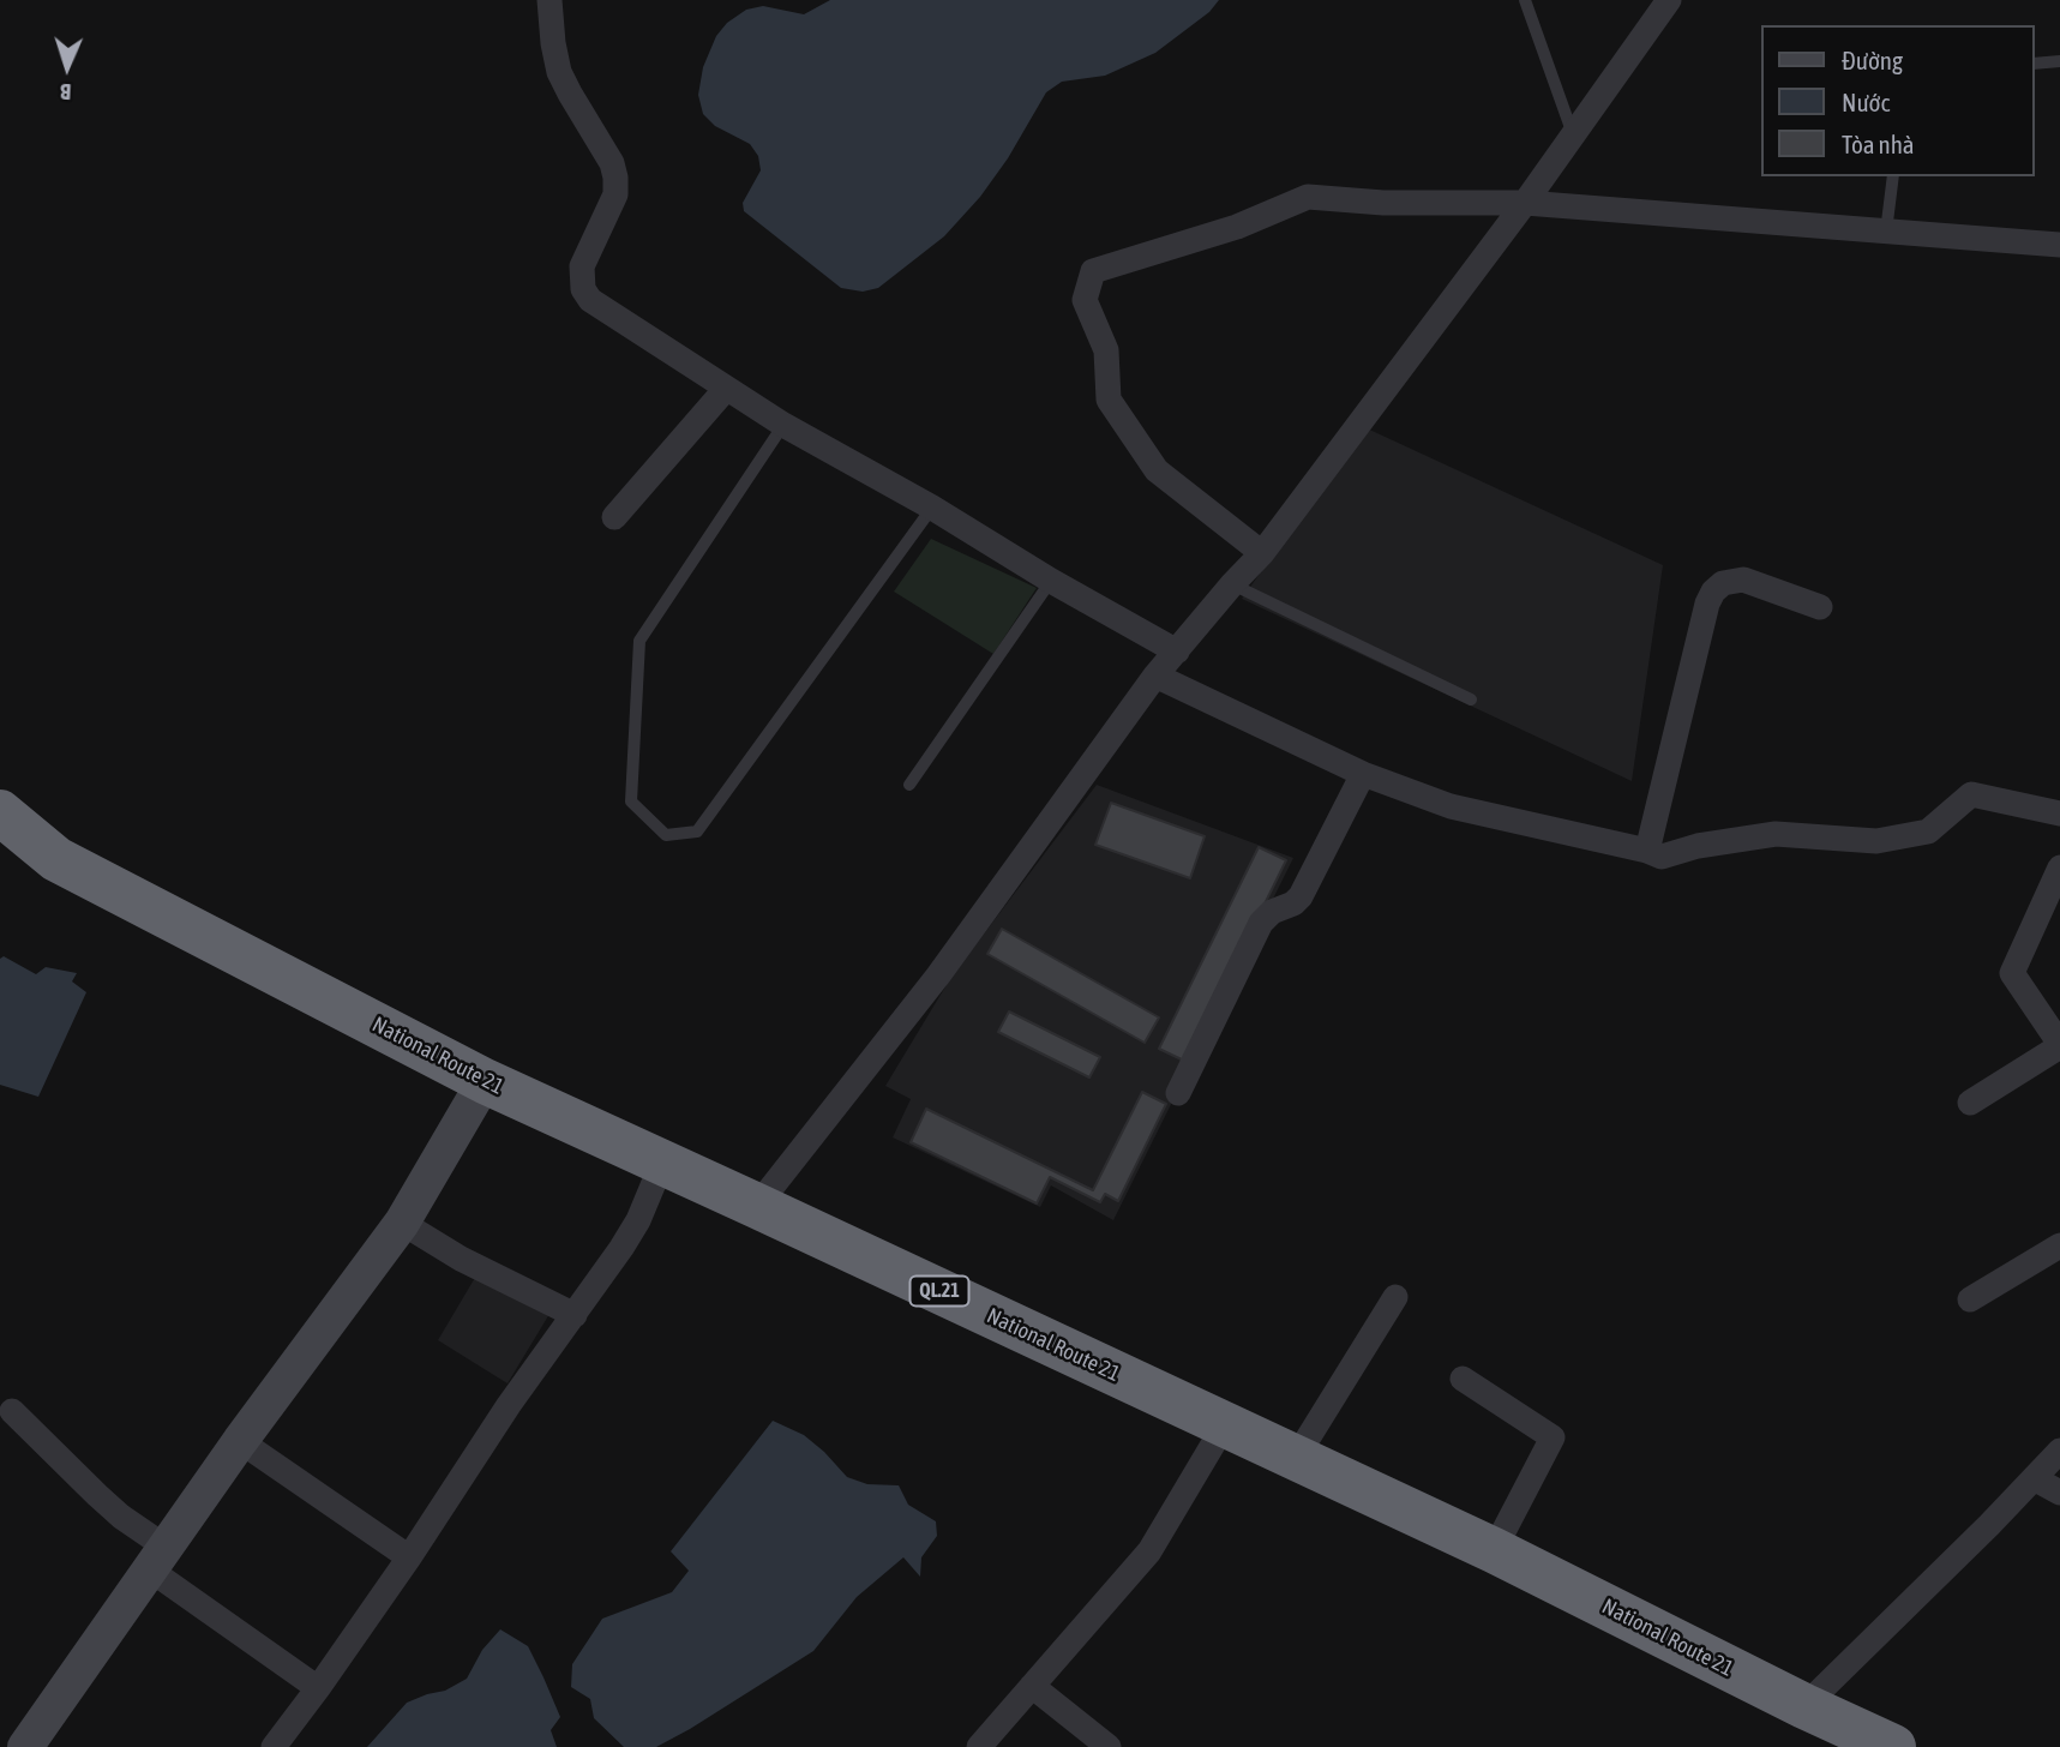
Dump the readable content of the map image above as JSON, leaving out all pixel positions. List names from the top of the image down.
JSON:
{
  "streets": {
    "highway": ["National Route 21", "QL.21"]
  },
  "legend": ["Đường", "Nước", "Tòa nhà"],
  "north": "bottom"
}
